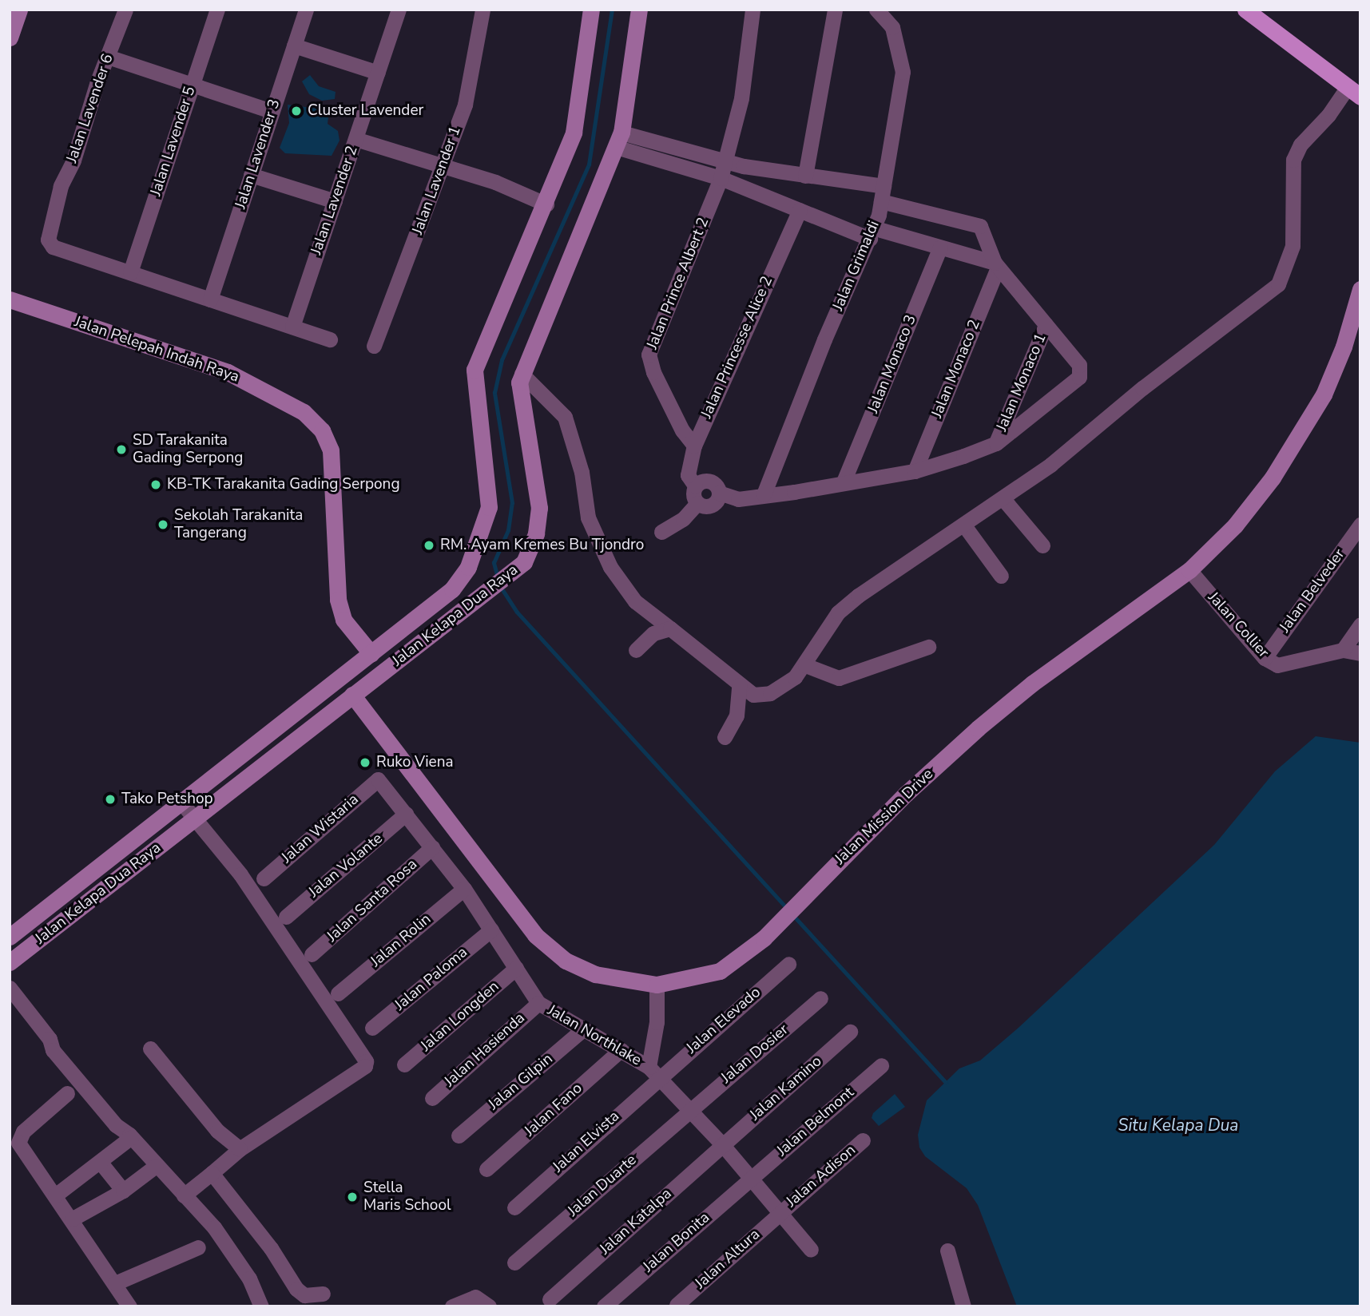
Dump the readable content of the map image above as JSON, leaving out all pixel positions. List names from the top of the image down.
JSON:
{
  "streets": {
    "main road": ["Jalan Pelepah Indah Raya", "Jalan Kelapa Dua Raya", "Jalan Mission Drive"],
    "street": [
      "Jalan Lavender 6",
      "Jalan Lavender 5",
      "Jalan Lavender 3",
      "Jalan Lavender 1",
      "Jalan Lavender 2",
      "Jalan Grimaldi",
      "Jalan Prince Albert 2",
      "Jalan Princesse Alice 2",
      "Jalan Monaco 3",
      "Jalan Monaco 2",
      "Jalan Monaco 1",
      "Jalan Belveder",
      "Jalan Collier",
      "Jalan Wistaria",
      "Jalan Volante",
      "Jalan Santa Rosa",
      "Jalan Rolin",
      "Jalan Paloma",
      "Jalan Longden",
      "Jalan Elevado",
      "Jalan Northlake",
      "Jalan Hasienda",
      "Jalan Dosier",
      "Jalan Gilpin",
      "Jalan Kamino",
      "Jalan Fano",
      "Jalan Belmont",
      "Jalan Elvista",
      "Jalan Adison",
      "Jalan Duarte",
      "Jalan Katalpa",
      "Jalan Bonita",
      "Jalan Altura"
    ]
  },
  "crossings": [
    ["Jalan Lavender 6", "Jalan Lavender 5"],
    ["Jalan Prince Albert 2", "Jalan Princesse Alice 2"],
    ["Jalan Pelepah Indah Raya", "Jalan Kelapa Dua Raya"],
    ["Jalan Belveder", "Jalan Collier"],
    ["Jalan Kelapa Dua Raya", "Jalan Mission Drive"],
    ["Jalan Collier", "Jalan Mission Drive"],
    ["Jalan Wistaria", "Jalan Northlake"],
    ["Jalan Volante", "Jalan Northlake"],
    ["Jalan Santa Rosa", "Jalan Northlake"],
    ["Jalan Rolin", "Jalan Northlake"],
    ["Jalan Paloma", "Jalan Northlake"],
    ["Jalan Longden", "Jalan Northlake"],
    ["Jalan Elevado", "Jalan Northlake"],
    ["Jalan Elevado", "Jalan Elvista"],
    ["Jalan Northlake", "Jalan Hasienda"],
    ["Jalan Northlake", "Jalan Dosier"],
    ["Jalan Northlake", "Jalan Gilpin"],
    ["Jalan Northlake", "Jalan Kamino"],
    ["Jalan Northlake", "Jalan Fano"],
    ["Jalan Northlake", "Jalan Belmont"],
    ["Jalan Northlake", "Jalan Elvista"],
    ["Jalan Northlake", "Jalan Adison"],
    ["Jalan Northlake", "Jalan Duarte"],
    ["Jalan Northlake", "Jalan Katalpa"],
    ["Jalan Northlake", "Jalan Bonita"],
    ["Jalan Northlake", "Jalan Altura"],
    ["Jalan Dosier", "Jalan Duarte"],
    ["Jalan Kamino", "Jalan Katalpa"],
    ["Jalan Belmont", "Jalan Bonita"],
    ["Jalan Adison", "Jalan Altura"]
  ],
  "water": ["Situ Kelapa Dua"],
  "places": [
    "Cluster Lavender",
    "SD Tarakanita Gading Serpong",
    "KB-TK Tarakanita Gading Serpong",
    "Sekolah Tarakanita Tangerang",
    "RM. Ayam Kremes Bu Tjondro",
    "Ruko Viena",
    "Tako Petshop",
    "Stella Maris School"
  ]
}
